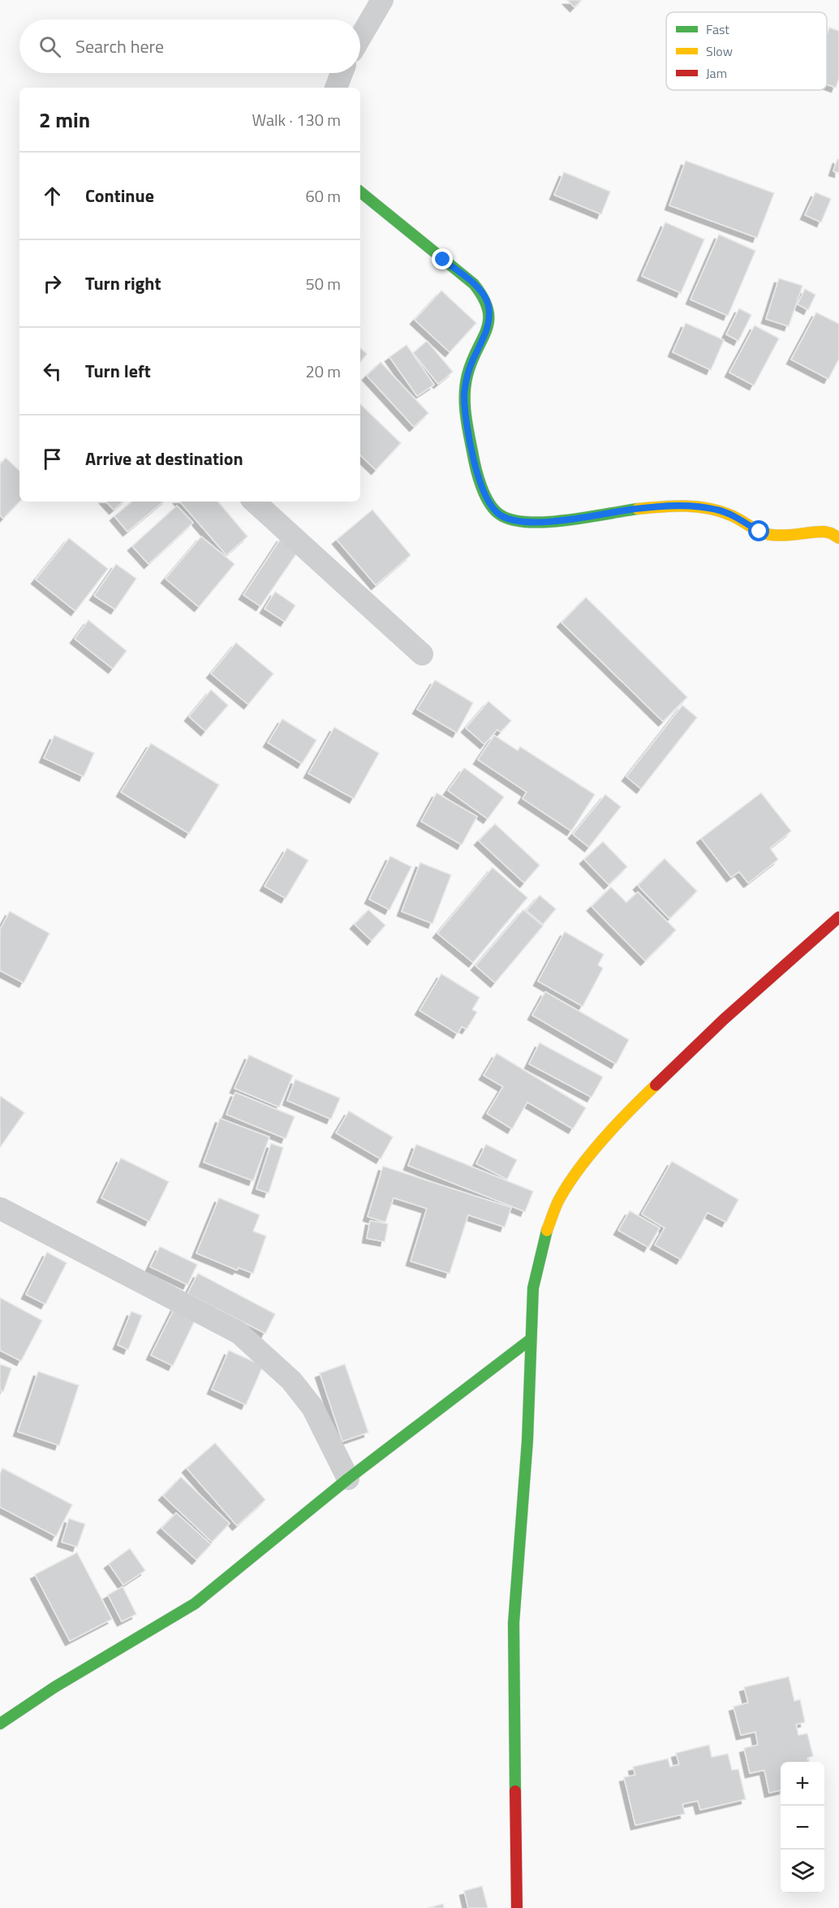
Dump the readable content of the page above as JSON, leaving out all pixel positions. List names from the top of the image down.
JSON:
{
  "legend": ["Fast", "Slow", "Jam"],
  "page": {
    "search": "Search here",
    "heading": ["2 min", "Walk · 130 m"],
    "list": [
      ["Continue", "60 m"],
      ["Turn right", "50 m"],
      ["Turn left", "20 m"],
      "Arrive at destination"
    ],
    "map_buttons": ["+", "−"]
  }
}
